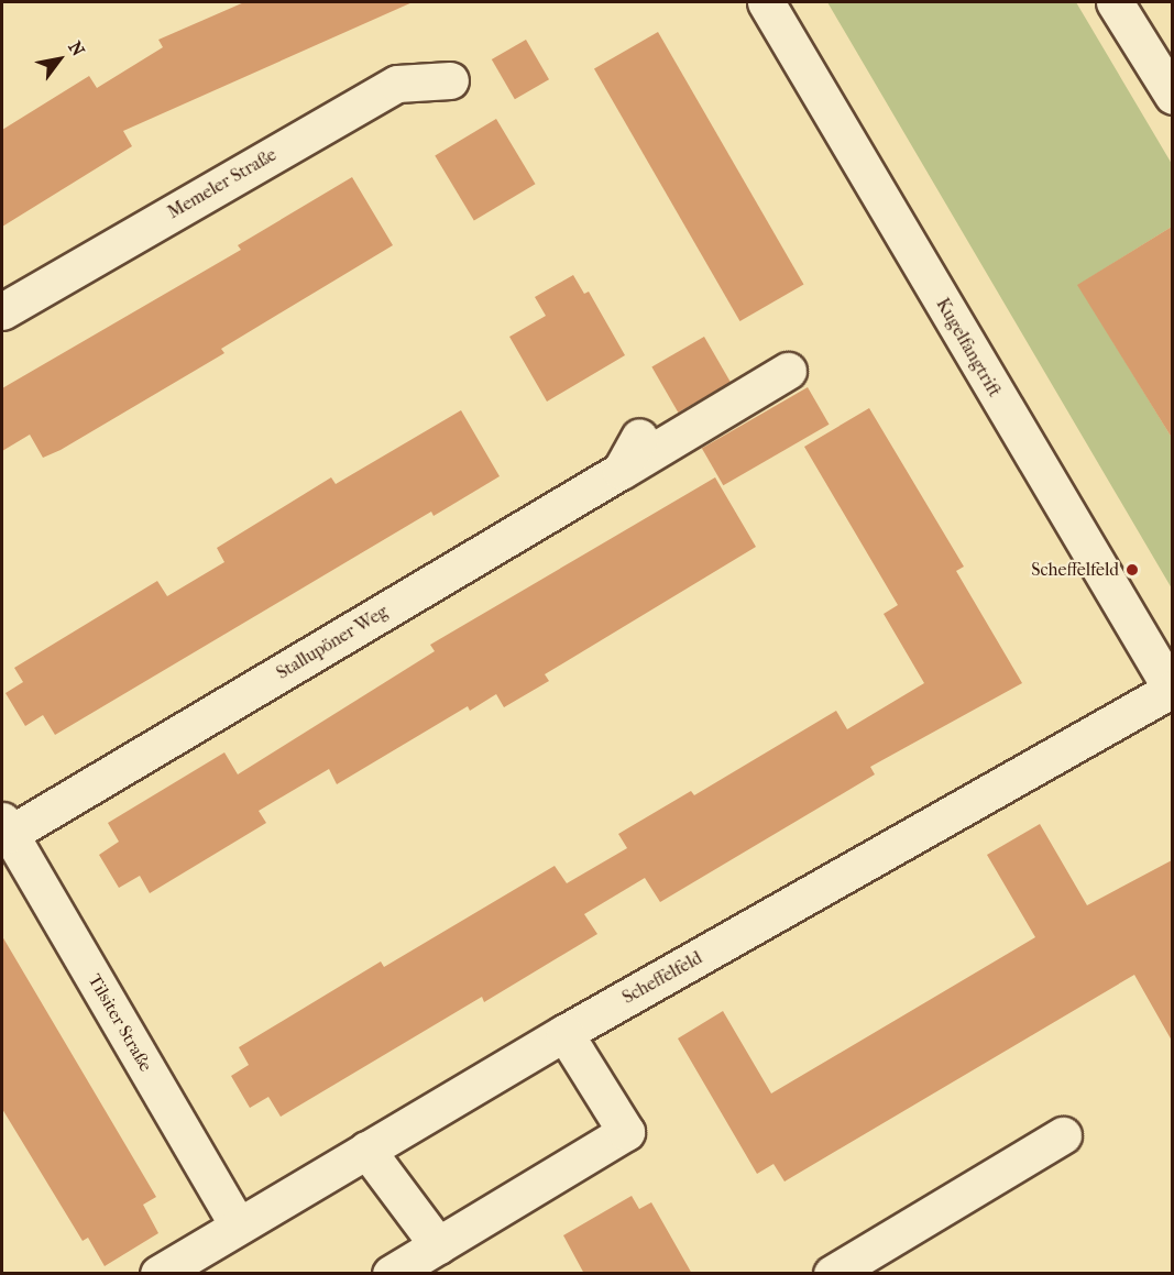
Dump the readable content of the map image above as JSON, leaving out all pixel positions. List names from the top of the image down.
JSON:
{
  "streets": {
    "street": [
      "Memeler Straße",
      "Kugelfangtrift",
      "Stallupöner Weg",
      "Scheffelfeld",
      "Tilsiter Straße"
    ]
  },
  "crossings": [
    ["Kugelfangtrift", "Scheffelfeld"],
    ["Stallupöner Weg", "Tilsiter Straße"],
    ["Scheffelfeld", "Tilsiter Straße"]
  ],
  "places": ["Scheffelfeld"],
  "north": "top right"
}
